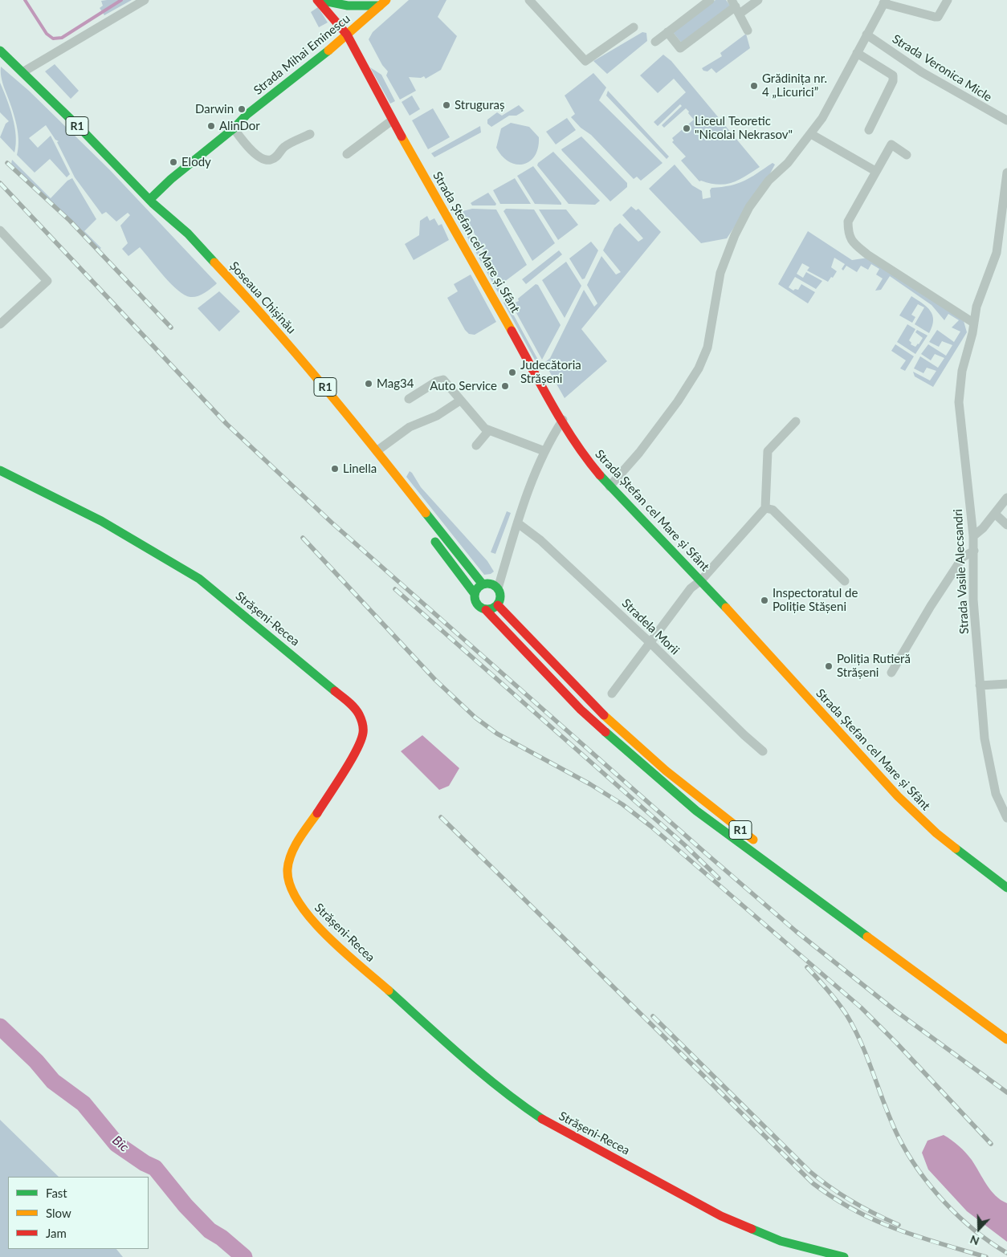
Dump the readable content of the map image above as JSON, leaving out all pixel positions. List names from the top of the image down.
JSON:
{
  "streets": {
    "main road": [
      "Strada Mihai Eminescu",
      "R1",
      "Strada Ștefan cel Mare și Sfânt",
      "Șoseaua Chișinău",
      "Strășeni-Recea"
    ],
    "street": ["Strada Veronica Micle", "Strada Vasile Alecsandri", "Stradela Morii"]
  },
  "crossings": [
    ["Strada Mihai Eminescu", "Strada Ștefan cel Mare și Sfânt"],
    ["Strada Mihai Eminescu", "Șoseaua Chișinău"],
    ["R1", "Șoseaua Chișinău"]
  ],
  "water": ["Bîc"],
  "places": [
    "Grădinița nr. 4 „Licurici”",
    "Struguraș",
    "Darwin",
    "AlinDor",
    "Liceul Teoretic \"Nicolai Nekrasov\"",
    "Elody",
    "Judecătoria Strășeni",
    "Mag34",
    "Auto Service",
    "Linella",
    "Inspectoratul de Poliție Stășeni",
    "Poliția Rutieră Strășeni"
  ],
  "legend": ["Fast", "Slow", "Jam"],
  "north": "bottom"
}
